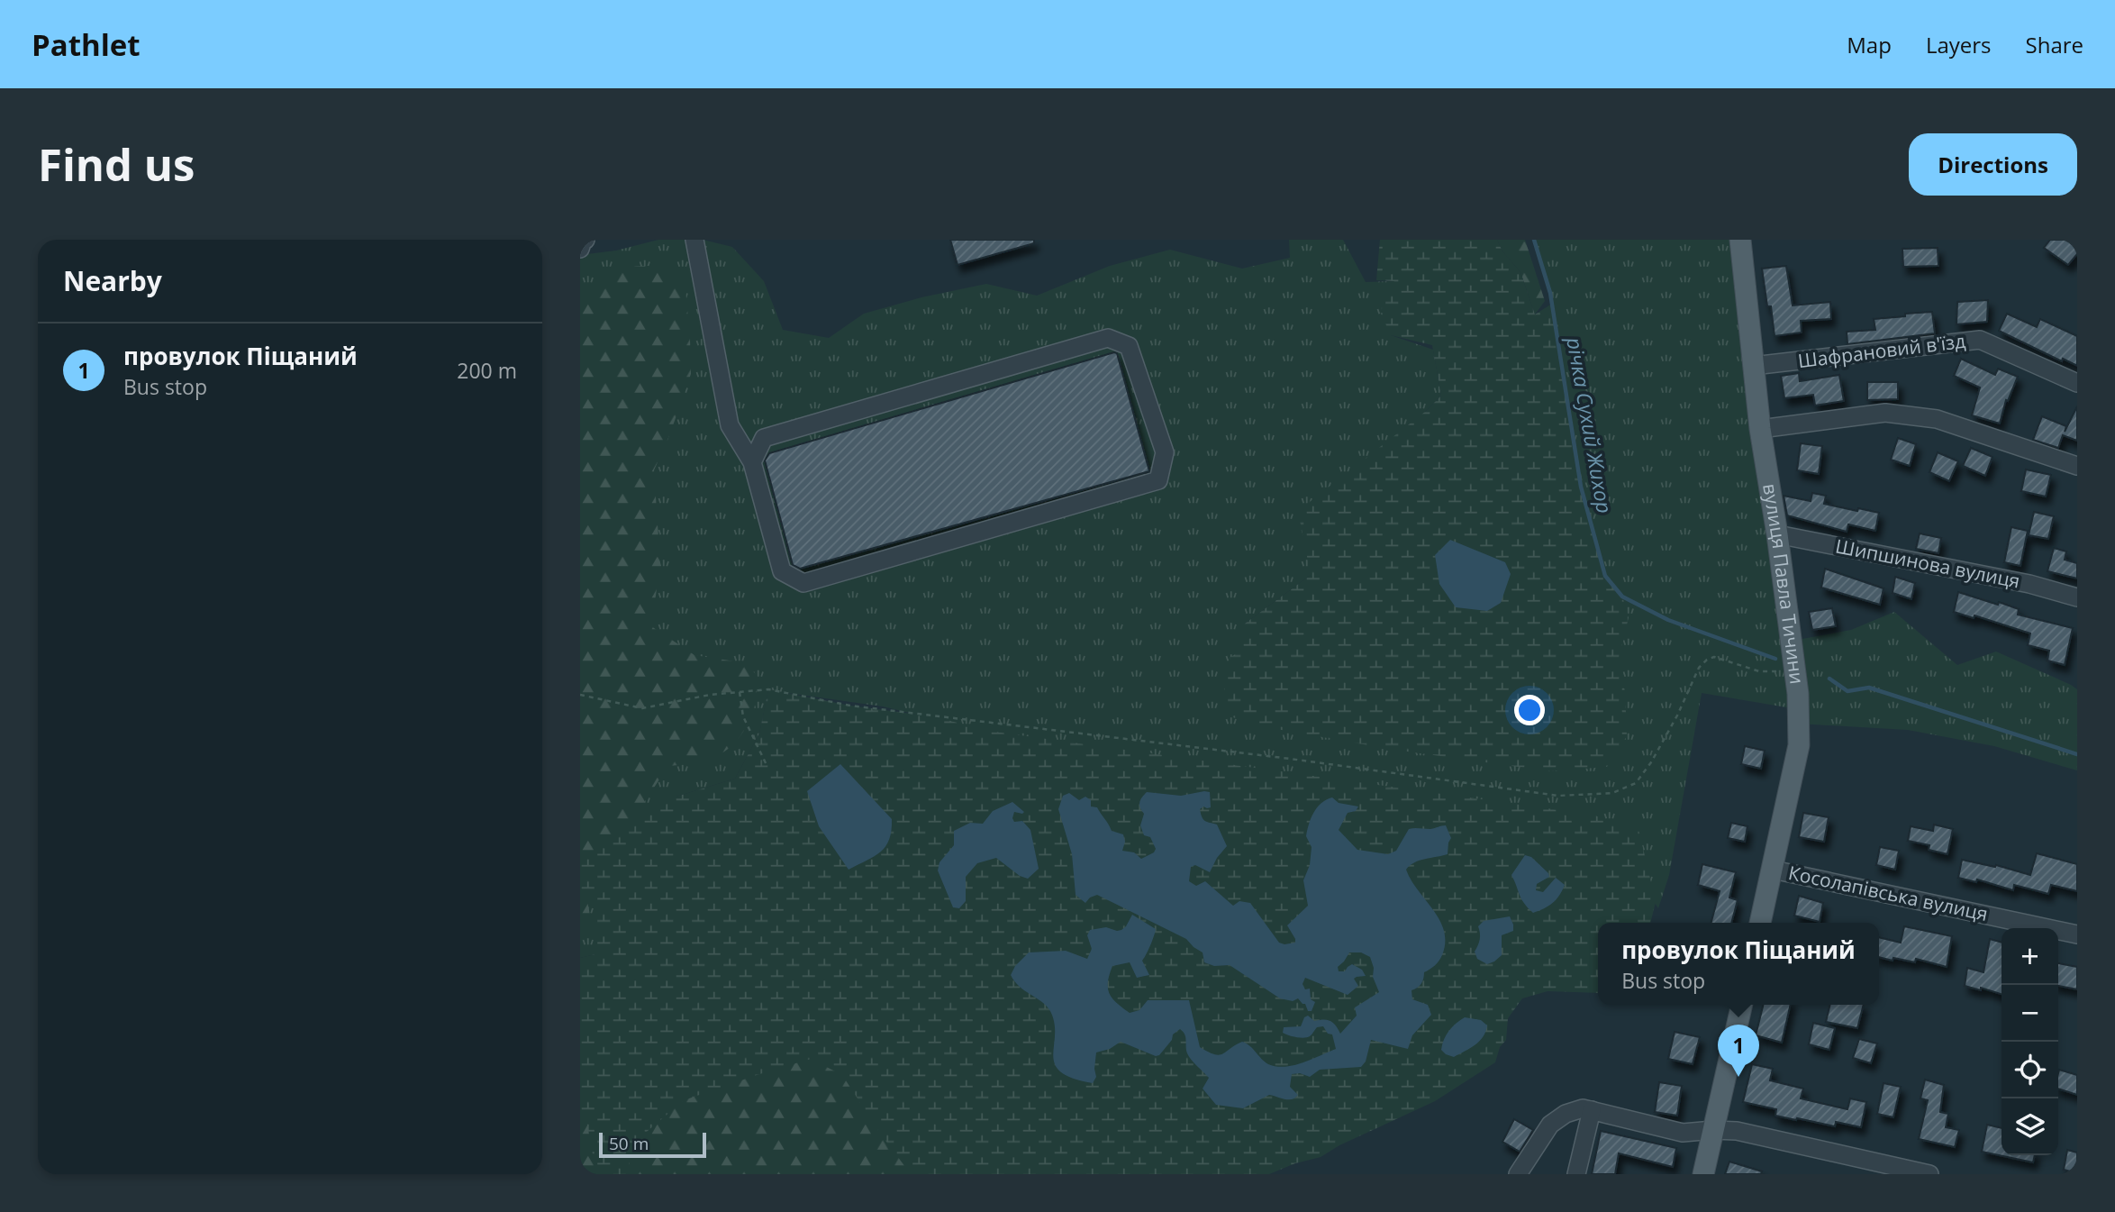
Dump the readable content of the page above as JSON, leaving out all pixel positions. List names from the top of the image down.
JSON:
{
  "streets": {
    "main road": ["вулиця Павла Тичини"],
    "street": ["Шафрановий в'їзд", "Шипшинова вулиця", "Косолапівська вулиця"]
  },
  "crossings": [
    ["Шафрановий в'їзд", "вулиця Павла Тичини"],
    ["Шипшинова вулиця", "вулиця Павла Тичини"],
    ["вулиця Павла Тичини", "Косолапівська вулиця"]
  ],
  "water": ["річка Сухий Жихор"],
  "scale_bar": "50 m",
  "page": {
    "header": "Pathlet",
    "nav": ["Map", "Layers", "Share"],
    "buttons": "Directions",
    "title": "Find us",
    "heading": "Nearby",
    "list": [
      {
        "mark": "1",
        "name": "провулок Піщаний",
        "note": "Bus stop",
        "value": "200 m"
      }
    ],
    "popup": ["провулок Піщаний", "Bus stop"],
    "map_buttons": ["+", "−"],
    "pins": "1",
    "scale": "50 m"
  }
}
